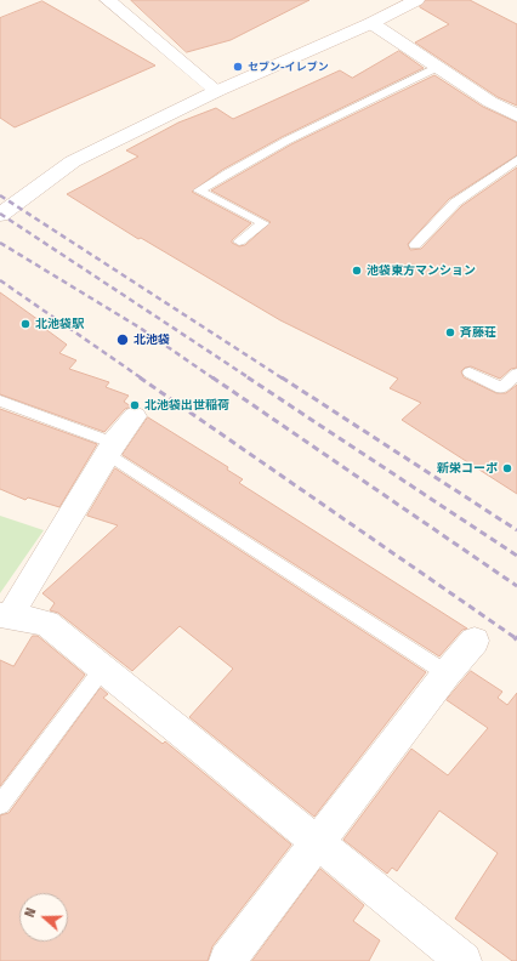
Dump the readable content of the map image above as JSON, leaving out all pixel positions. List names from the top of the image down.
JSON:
{
  "places": [
    "セブン-イレブン",
    "池袋東方マンション",
    "北池袋駅",
    "斉藤荘",
    "北池袋",
    "北池袋出世稲荷",
    "新栄コーポ"
  ],
  "north": "left"
}
